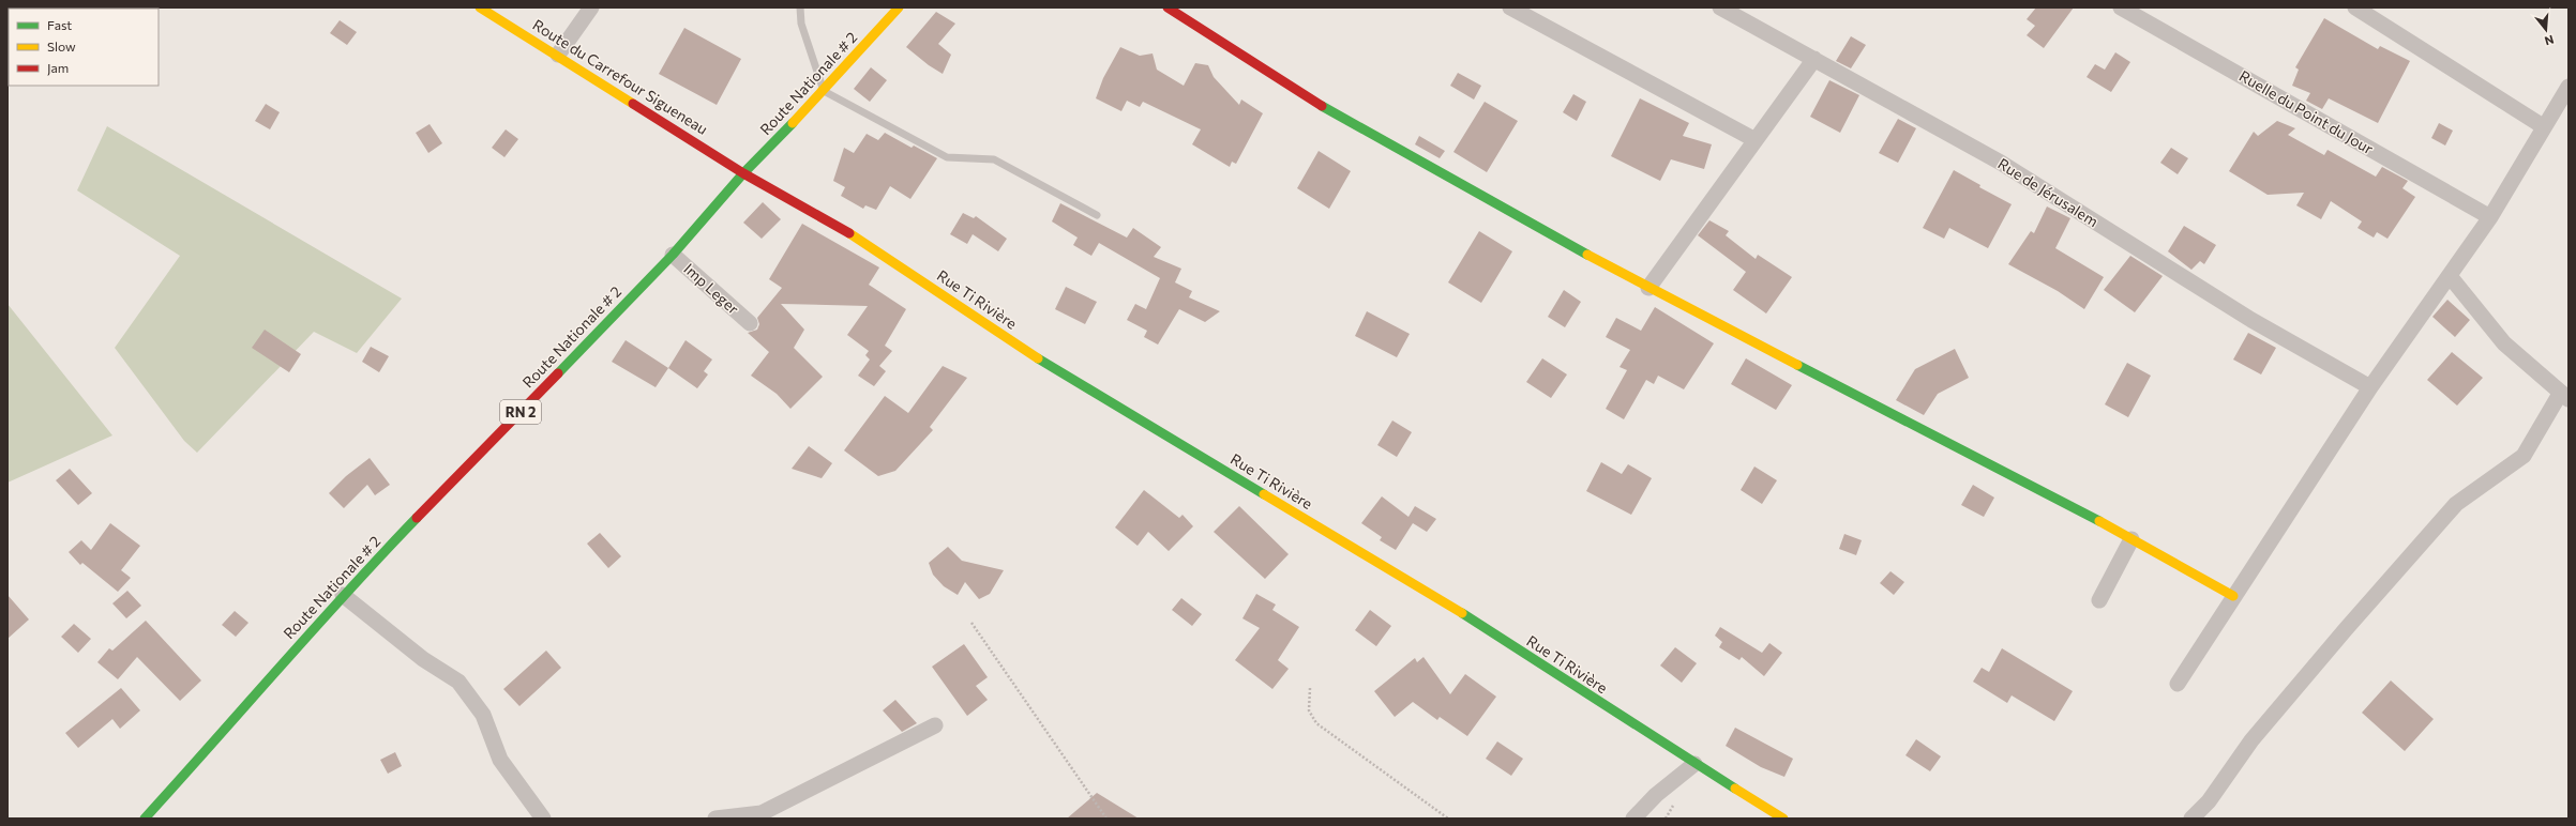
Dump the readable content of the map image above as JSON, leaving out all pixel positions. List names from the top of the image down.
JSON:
{
  "streets": {
    "street": [
      "Route du Carrefour Sigueneau",
      "Route Nationale # 2",
      "Ruelle du Point du Jour",
      "Rue de Jérusalem",
      "Imp Leger",
      "Rue Ti Rivière",
      "RN 2"
    ]
  },
  "crossings": [
    ["Route du Carrefour Sigueneau", "Route Nationale # 2"],
    ["Route du Carrefour Sigueneau", "Rue Ti Rivière"],
    ["Route Nationale # 2", "Imp Leger"],
    ["Route Nationale # 2", "Rue Ti Rivière"]
  ],
  "legend": ["Fast", "Slow", "Jam"],
  "north": "bottom"
}
